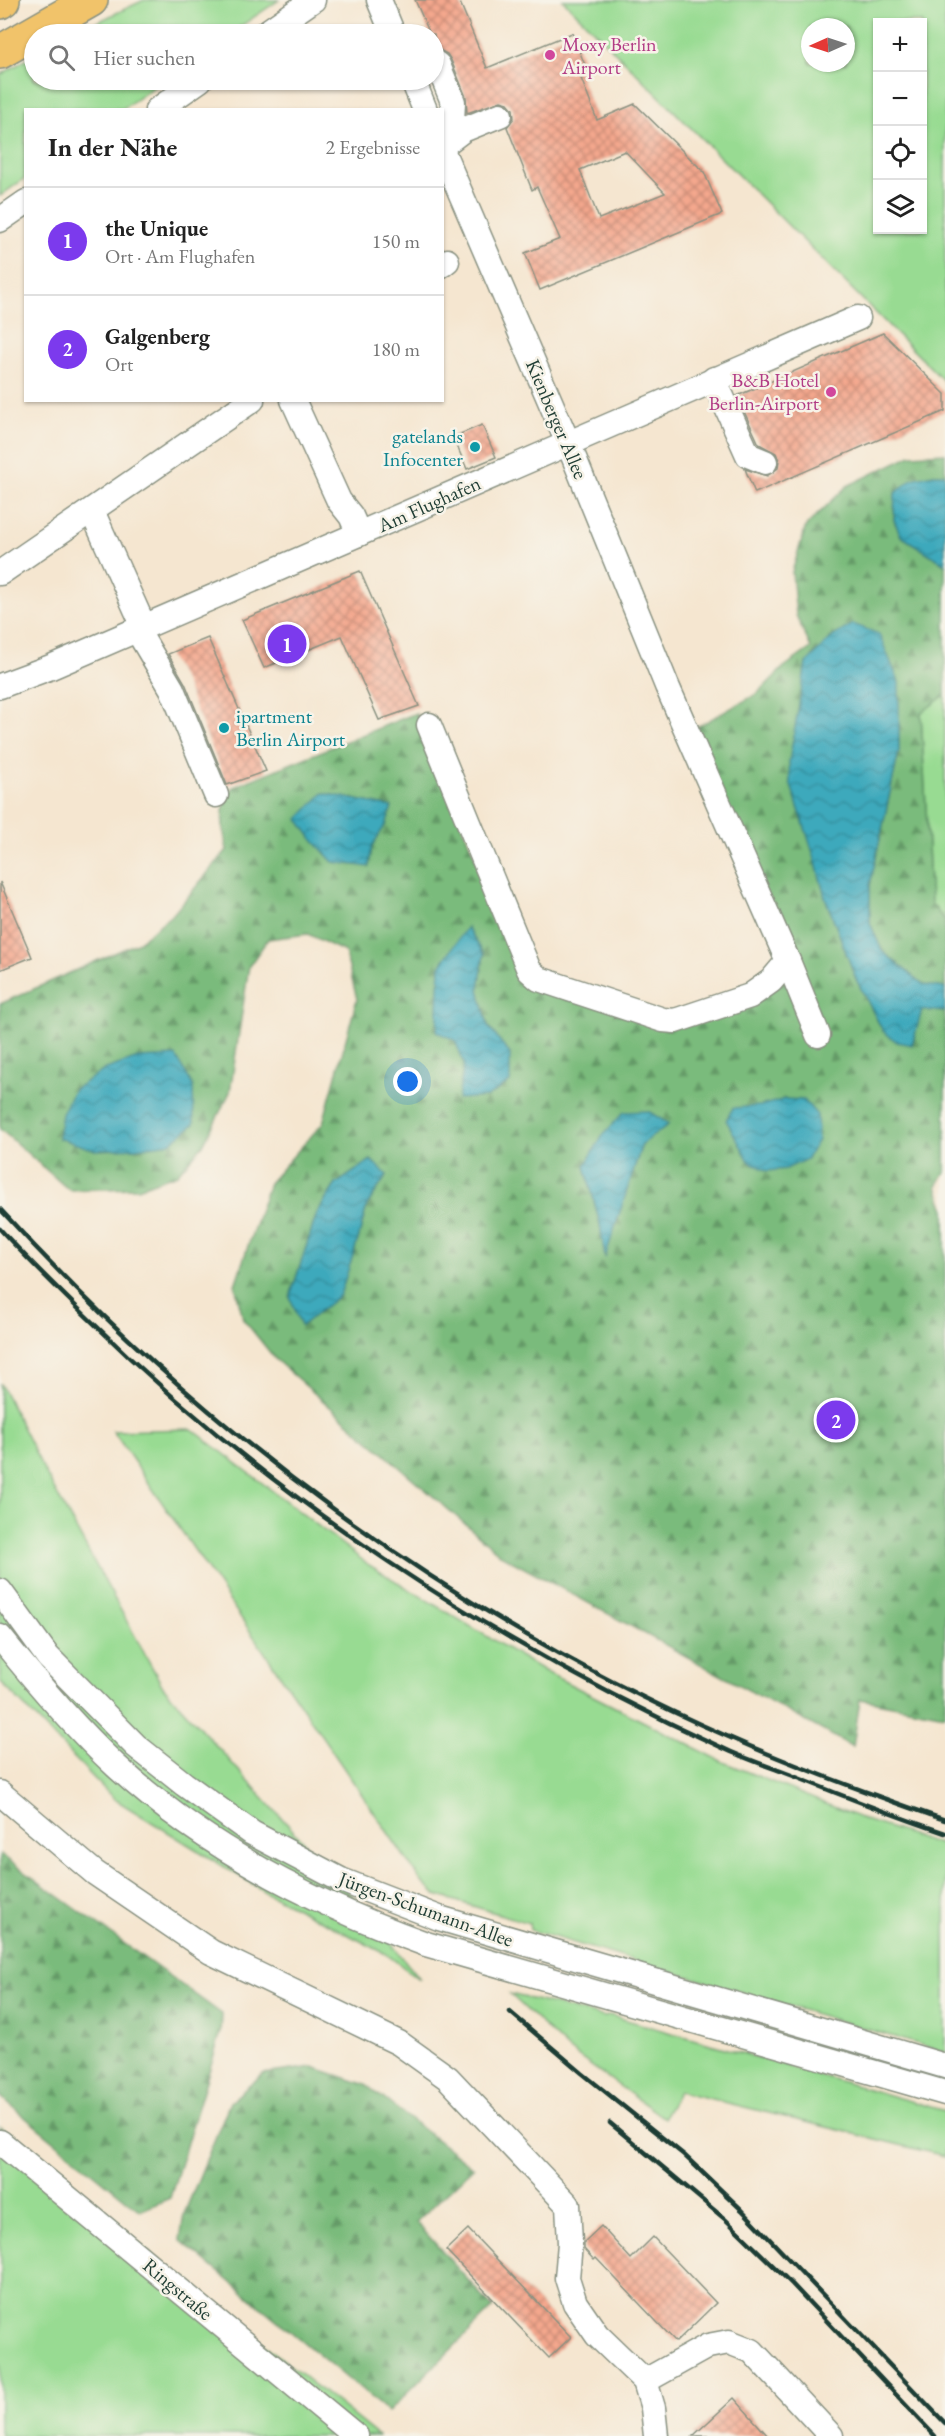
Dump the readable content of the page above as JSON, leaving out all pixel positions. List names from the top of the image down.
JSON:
{
  "streets": {
    "street": [
      "Kienberger Allee",
      "Am Flughafen",
      "Jürgen-Schumann-Allee",
      "Ringstraße"
    ]
  },
  "crossings": [
    ["Kienberger Allee", "Am Flughafen"]
  ],
  "places": [
    "Moxy Berlin Airport",
    "B&B Hotel Berlin-Airport",
    "gatelands Infocenter",
    "ipartment Berlin Airport"
  ],
  "north": "left",
  "page": {
    "map_buttons": ["+", "−"],
    "search": "Hier suchen",
    "heading": ["In der Nähe", "2 Ergebnisse"],
    "list": [
      {
        "mark": "1",
        "name": "the Unique",
        "note": "Ort · Am Flughafen",
        "value": "150 m"
      },
      {
        "mark": "2",
        "name": "Galgenberg",
        "note": "Ort",
        "value": "180 m"
      }
    ],
    "pins": ["1", "2"]
  }
}
